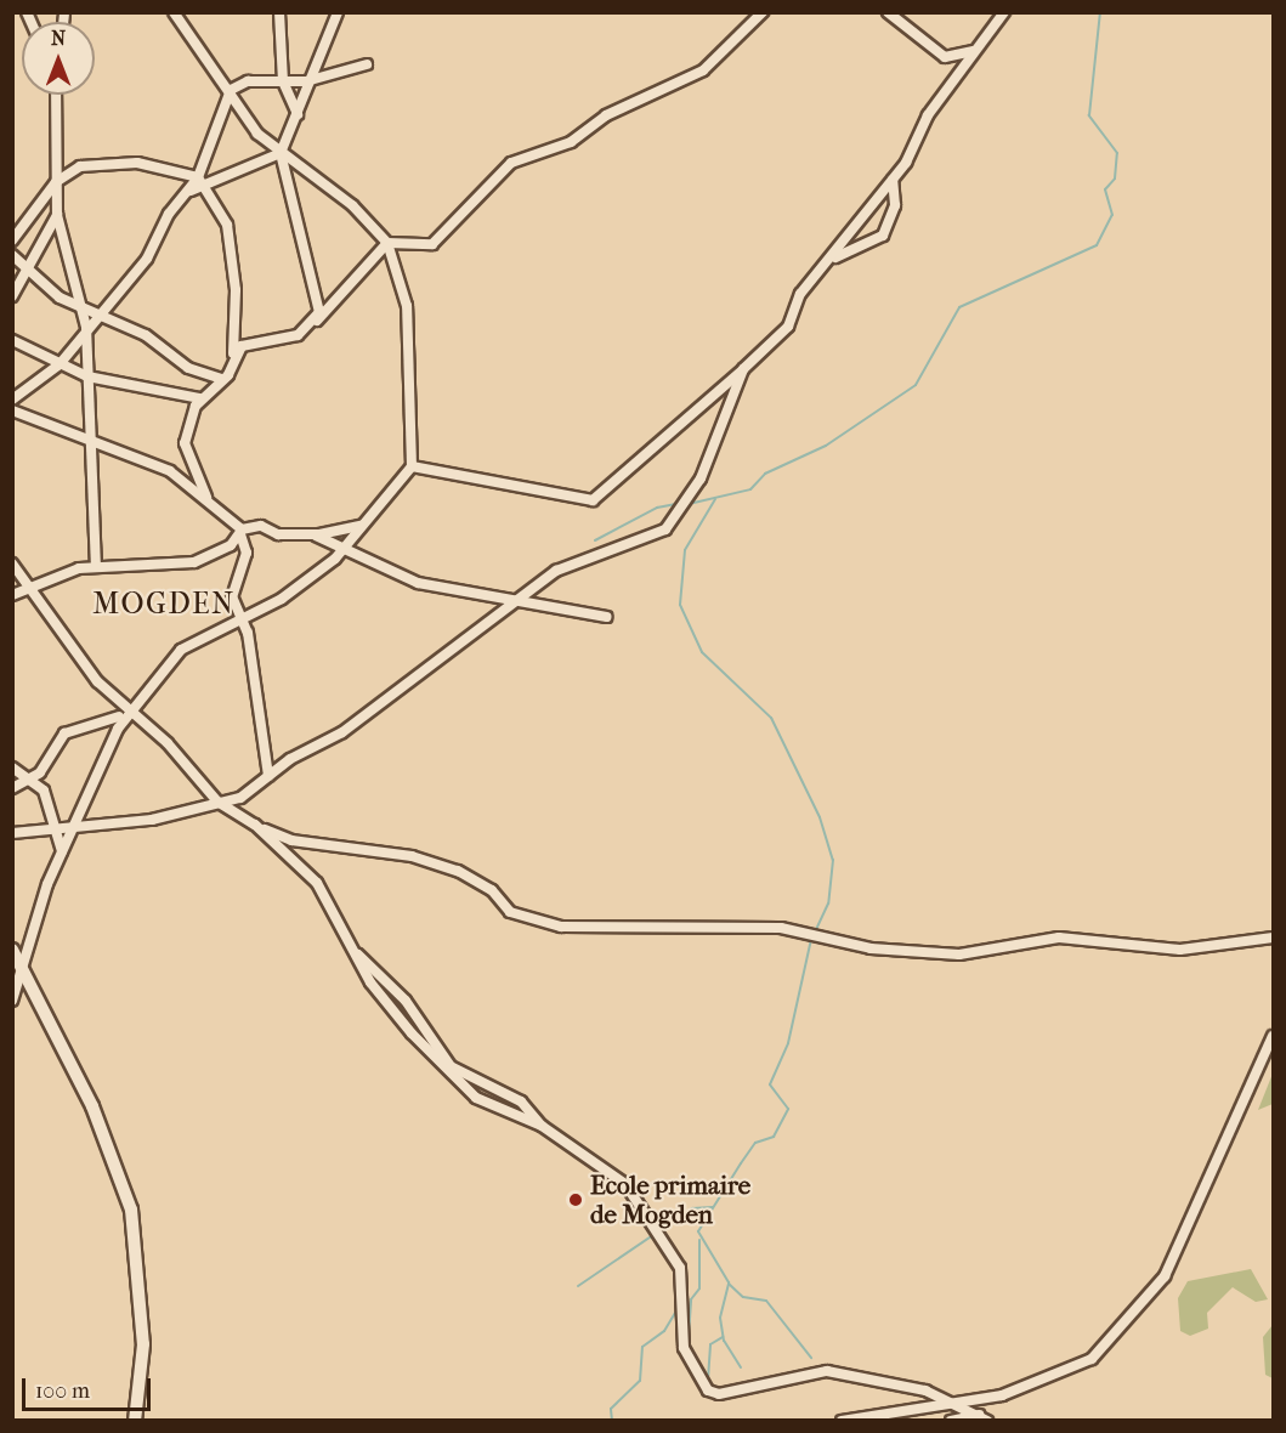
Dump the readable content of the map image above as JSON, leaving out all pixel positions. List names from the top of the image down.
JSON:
{
  "districts": ["MOGDEN"],
  "places": ["Ecole primaire de Mogden"],
  "scale_bar": "100 m",
  "north": "top"
}
